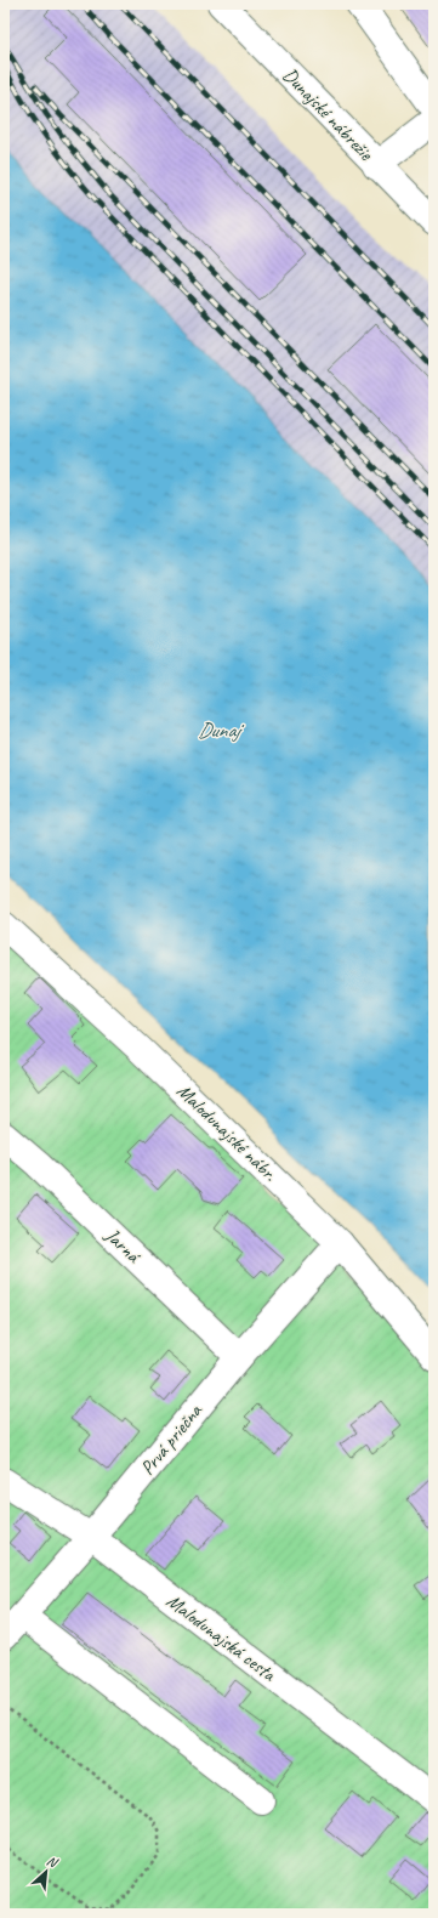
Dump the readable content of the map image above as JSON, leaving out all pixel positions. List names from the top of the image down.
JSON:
{
  "streets": {
    "street": [
      "Dunajské nábrežie",
      "Malodunajské nábr.",
      "Jarná",
      "Prvá priečna",
      "Malodunajská cesta"
    ]
  },
  "crossings": [
    ["Malodunajské nábr.", "Prvá priečna"],
    ["Jarná", "Prvá priečna"],
    ["Prvá priečna", "Malodunajská cesta"]
  ],
  "water": ["Dunaj"],
  "north": "top right"
}
